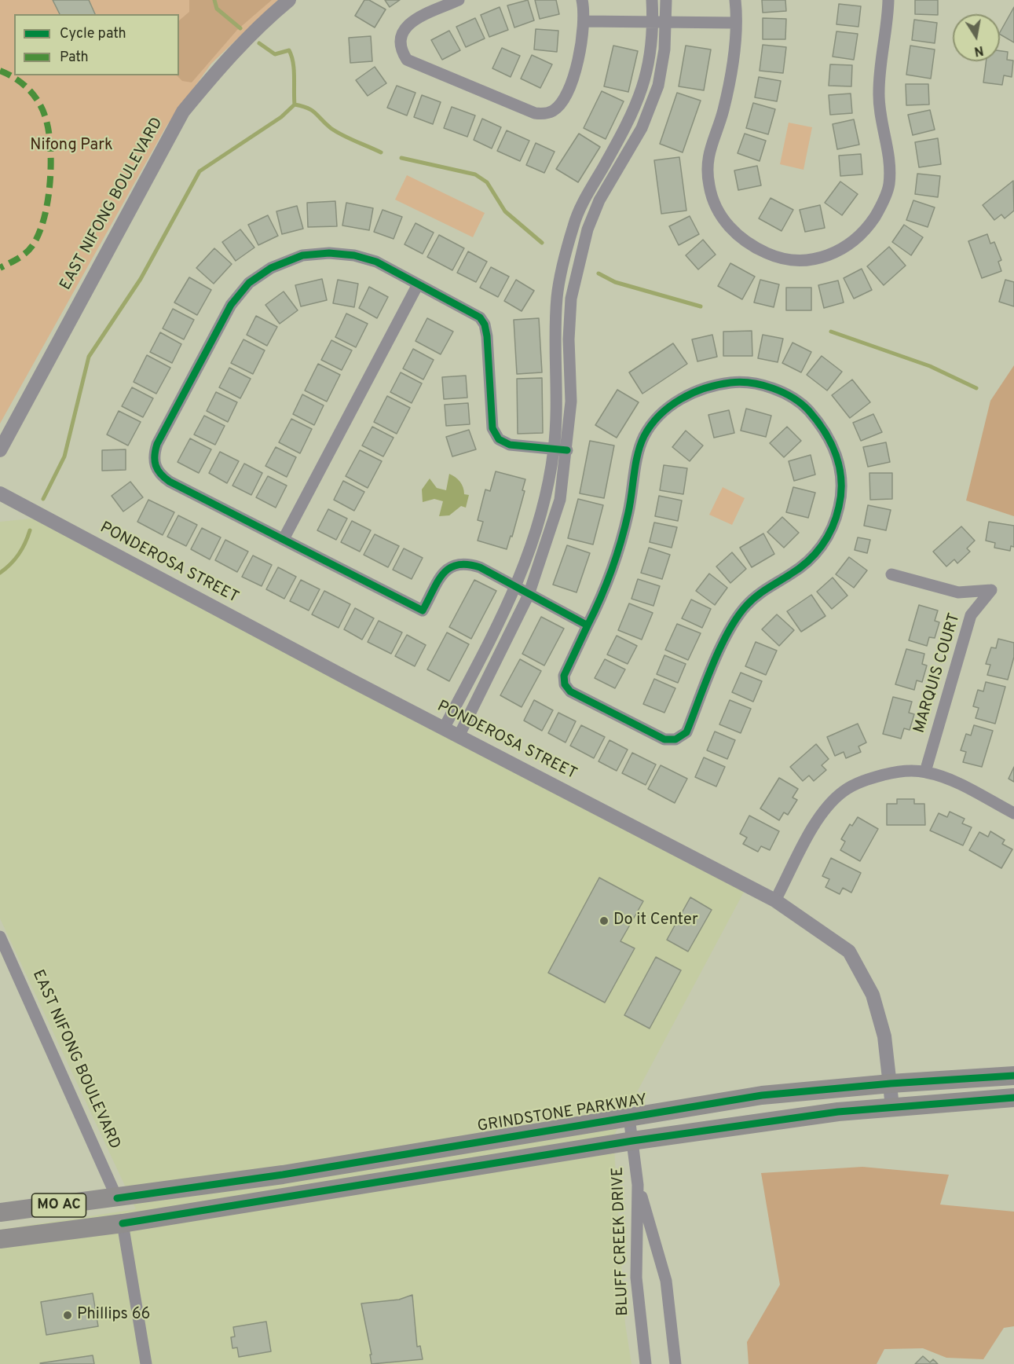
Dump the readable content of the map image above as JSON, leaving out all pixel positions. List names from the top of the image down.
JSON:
{
  "streets": {
    "main road": ["GRINDSTONE PARKWAY", "MO AC"],
    "street": [
      "EAST NIFONG BOULEVARD",
      "PONDEROSA STREET",
      "MARQUIS COURT",
      "BLUFF CREEK DRIVE"
    ]
  },
  "crossings": [
    ["EAST NIFONG BOULEVARD", "GRINDSTONE PARKWAY"],
    ["PONDEROSA STREET", "GRINDSTONE PARKWAY"],
    ["PONDEROSA STREET", "MO AC"],
    ["GRINDSTONE PARKWAY", "BLUFF CREEK DRIVE"],
    ["MO AC", "BLUFF CREEK DRIVE"]
  ],
  "parks": ["Nifong Park"],
  "places": ["Do it Center", "Phillips 66"],
  "legend": ["Cycle path", "Path"],
  "north": "bottom"
}
